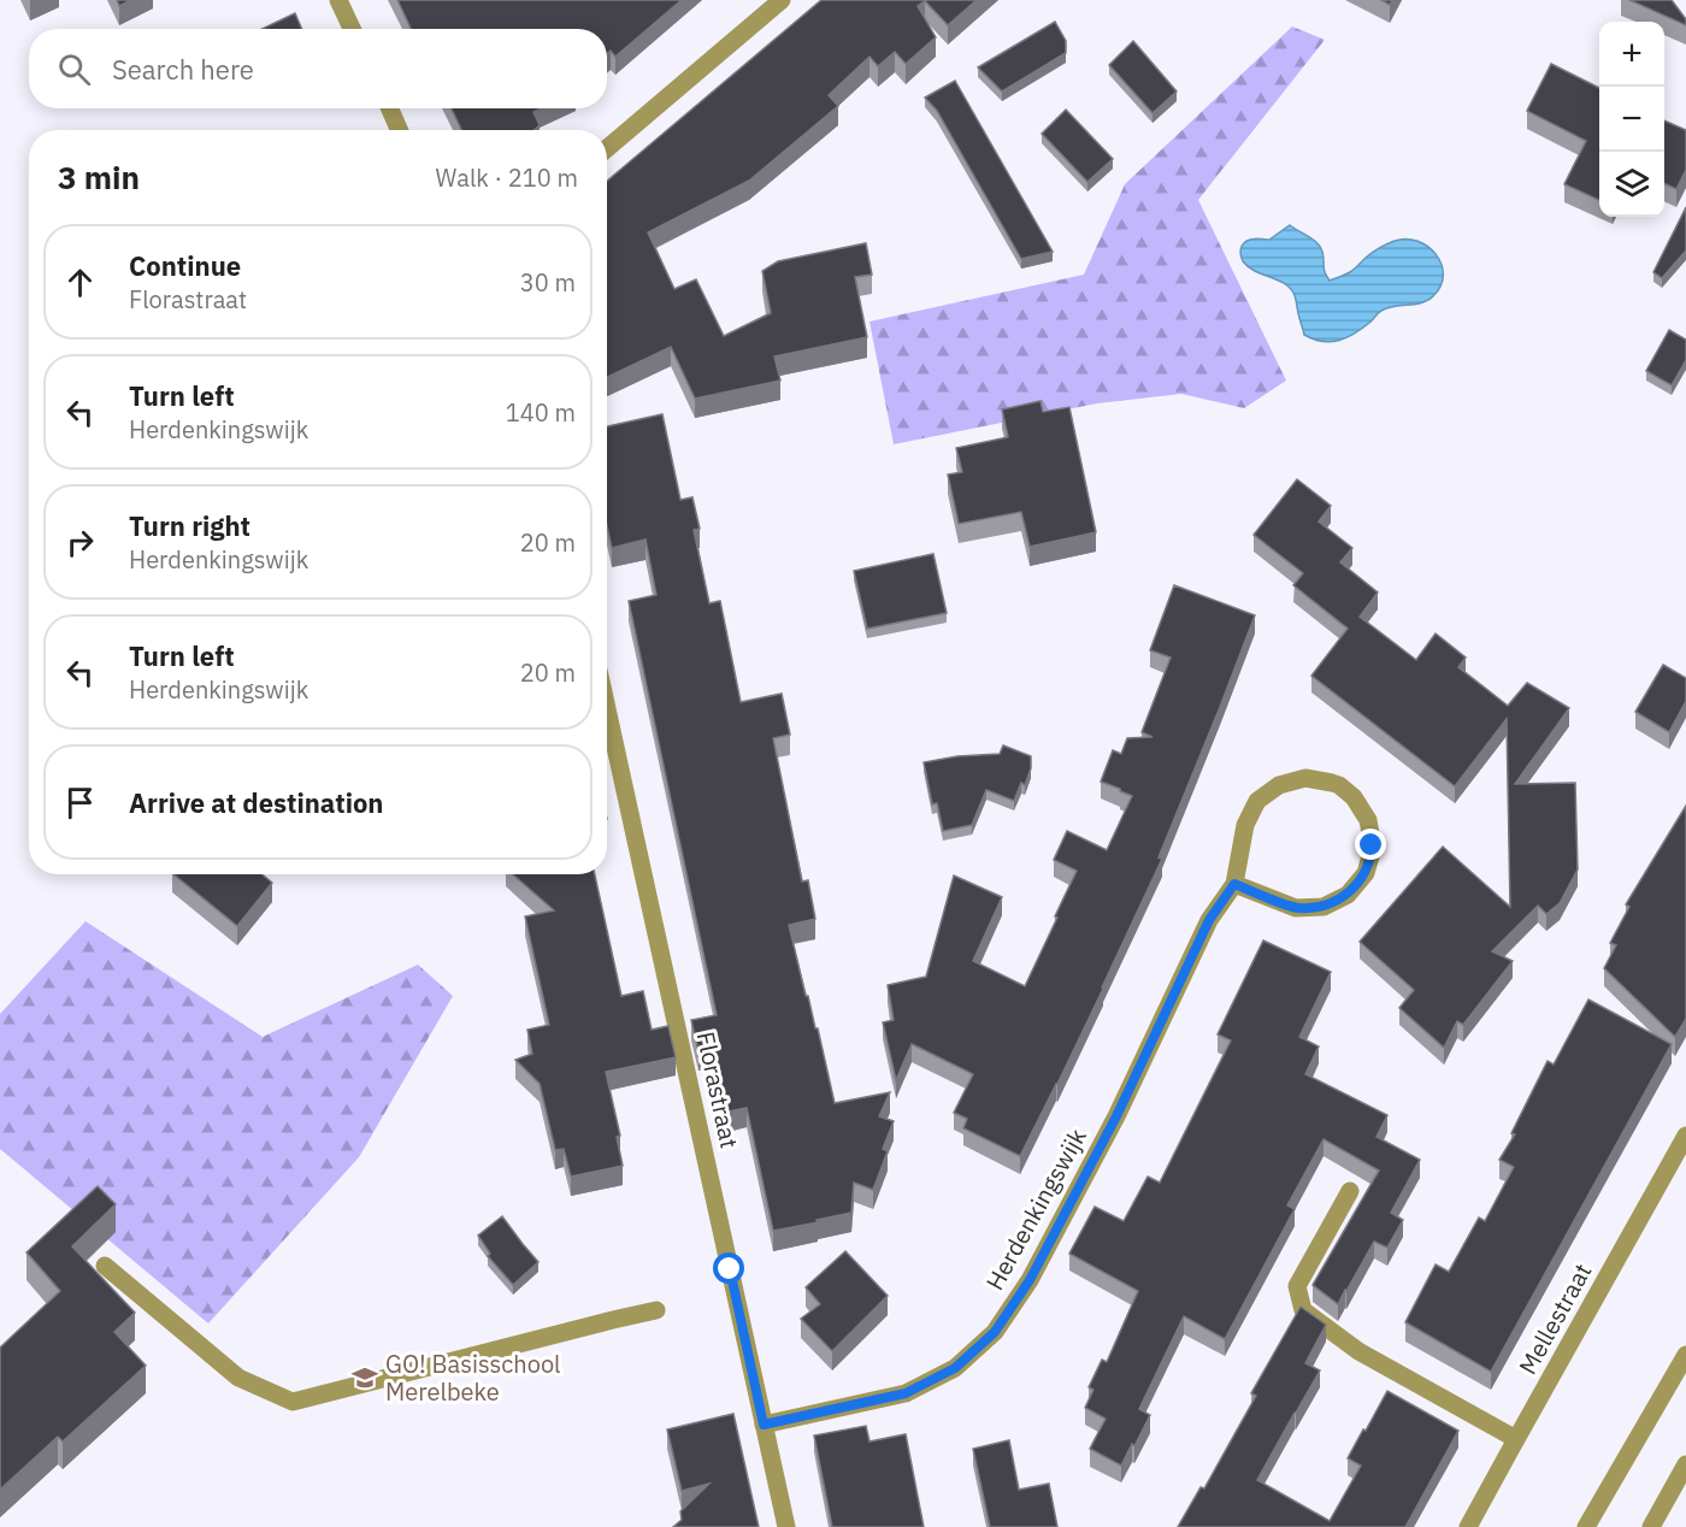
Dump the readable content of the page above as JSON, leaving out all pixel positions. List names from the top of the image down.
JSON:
{
  "streets": {
    "street": ["Florastraat", "Herdenkingswijk", "Mellestraat"]
  },
  "crossings": [
    ["Florastraat", "Herdenkingswijk"]
  ],
  "places": {
    "school or university": ["GO! Basisschool Merelbeke"]
  },
  "page": {
    "map_buttons": ["+", "−"],
    "search": "Search here",
    "heading": ["3 min", "Walk · 210 m"],
    "list": [
      ["Continue", "Florastraat", "30 m"],
      ["Turn left", "Herdenkingswijk", "140 m"],
      ["Turn right", "Herdenkingswijk", "20 m"],
      ["Turn left", "Herdenkingswijk", "20 m"],
      "Arrive at destination"
    ]
  }
}
